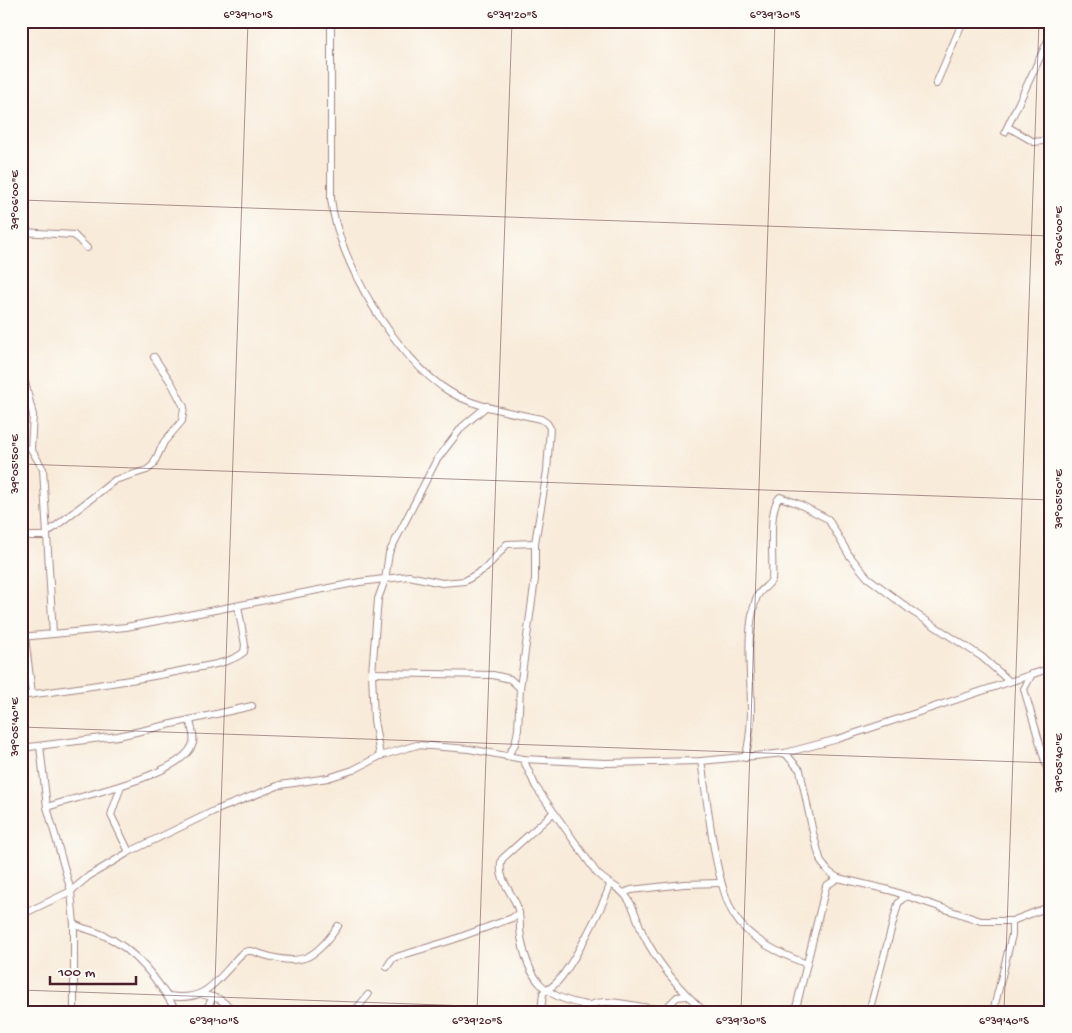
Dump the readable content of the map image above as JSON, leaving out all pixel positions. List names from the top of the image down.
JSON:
{
  "scale_bar": "100 m",
  "coordinates": [
    "6°39'10\"S",
    "6°39'20\"S",
    "6°39'30\"S",
    "39°06'00\"E",
    "39°05'50\"E",
    "39°05'40\"E",
    "6°39'40\"S"
  ]
}
